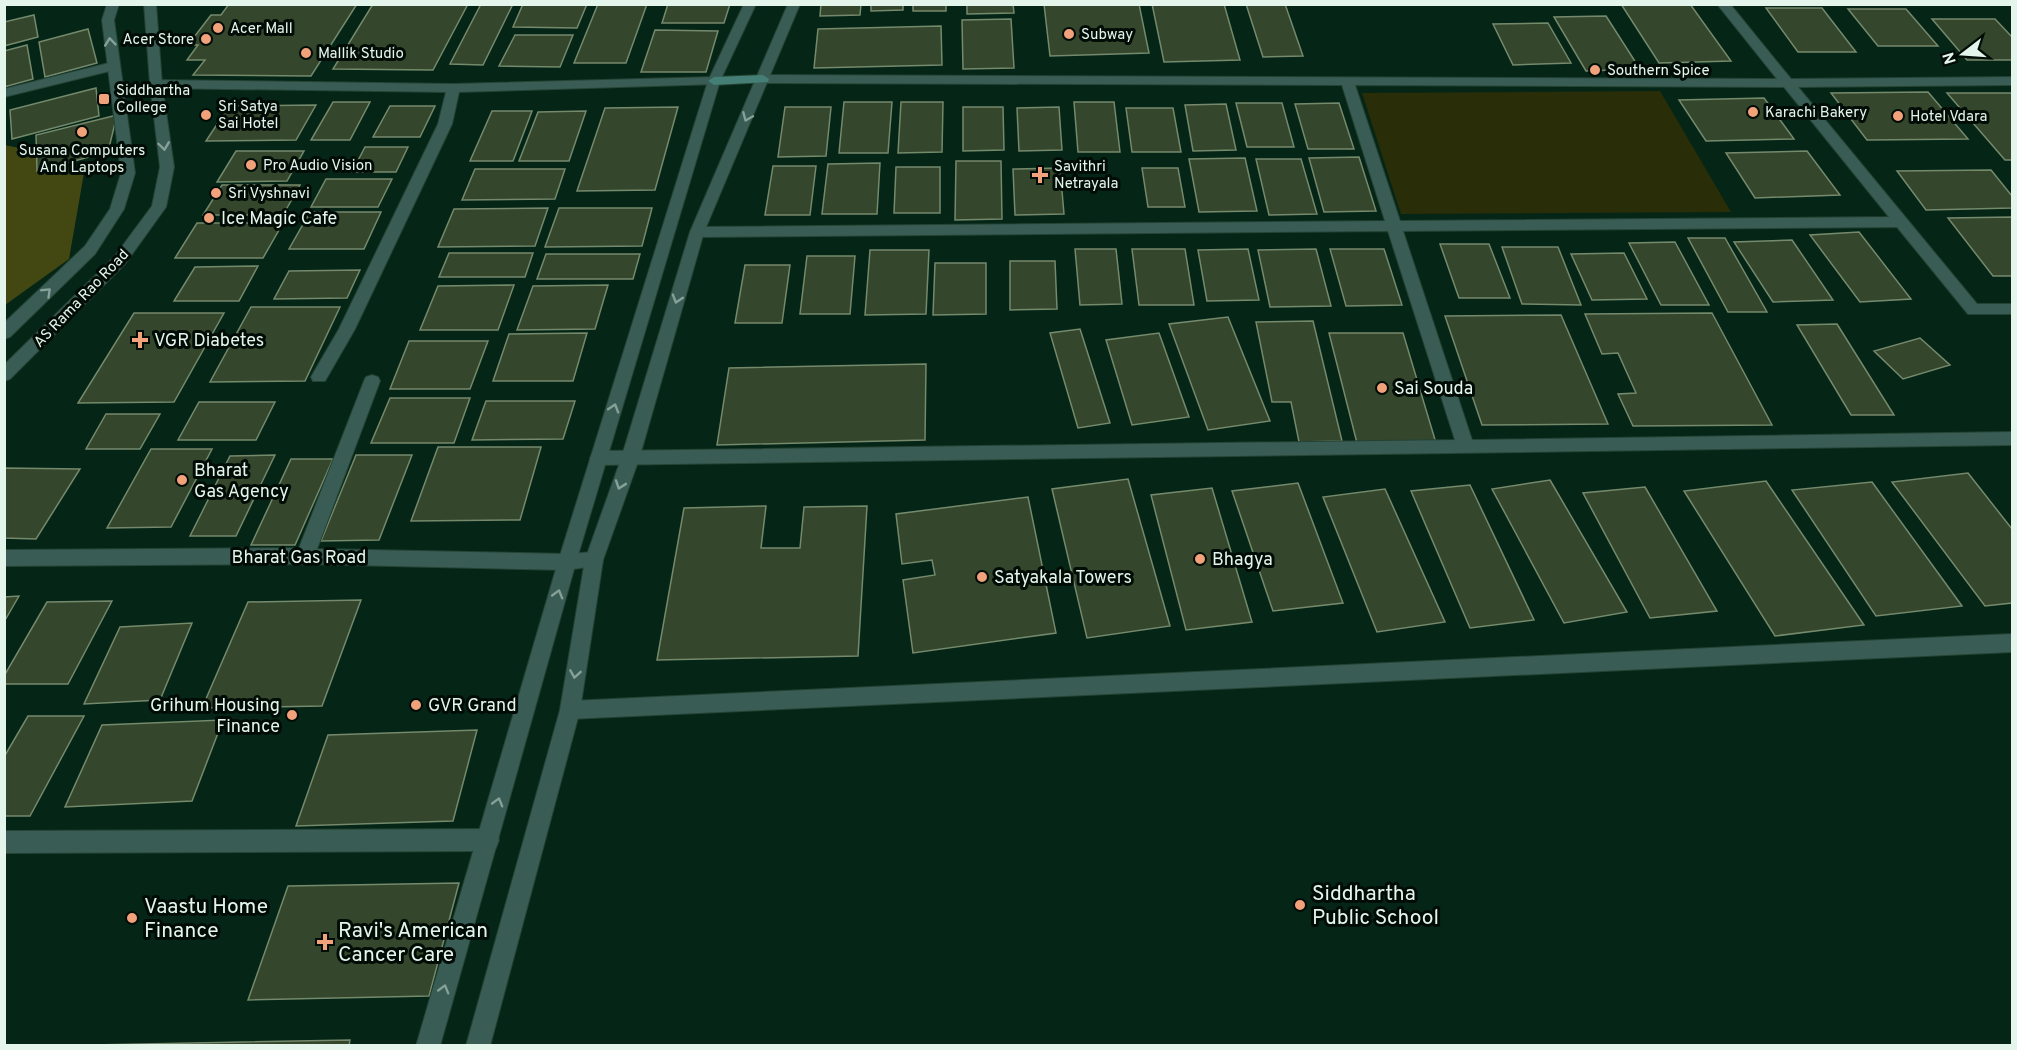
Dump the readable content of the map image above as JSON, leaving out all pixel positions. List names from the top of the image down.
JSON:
{
  "streets": {
    "street": ["AS Rama Rao Road", "Bharat Gas Road"]
  },
  "places": {
    "other": [
      "Acer Mall",
      "Subway",
      "Acer Store",
      "Mallik Studio",
      "Southern Spice",
      "Karachi Bakery",
      "Sri Satya Sai Hotel",
      "Hotel Vdara",
      "Susana Computers And Laptops",
      "Pro Audio Vision",
      "Sri Vyshnavi",
      "Ice Magic Cafe",
      "Sai Souda",
      "Bharat Gas Agency",
      "Bhagya",
      "Satyakala Towers",
      "GVR Grand",
      "Grihum Housing Finance",
      "Siddhartha Public School",
      "Vaastu Home Finance"
    ],
    "transit": ["Siddhartha College"],
    "health": ["Savithri Netrayala", "VGR Diabetes", "Ravi's American Cancer Care"]
  },
  "north": "left"
}
